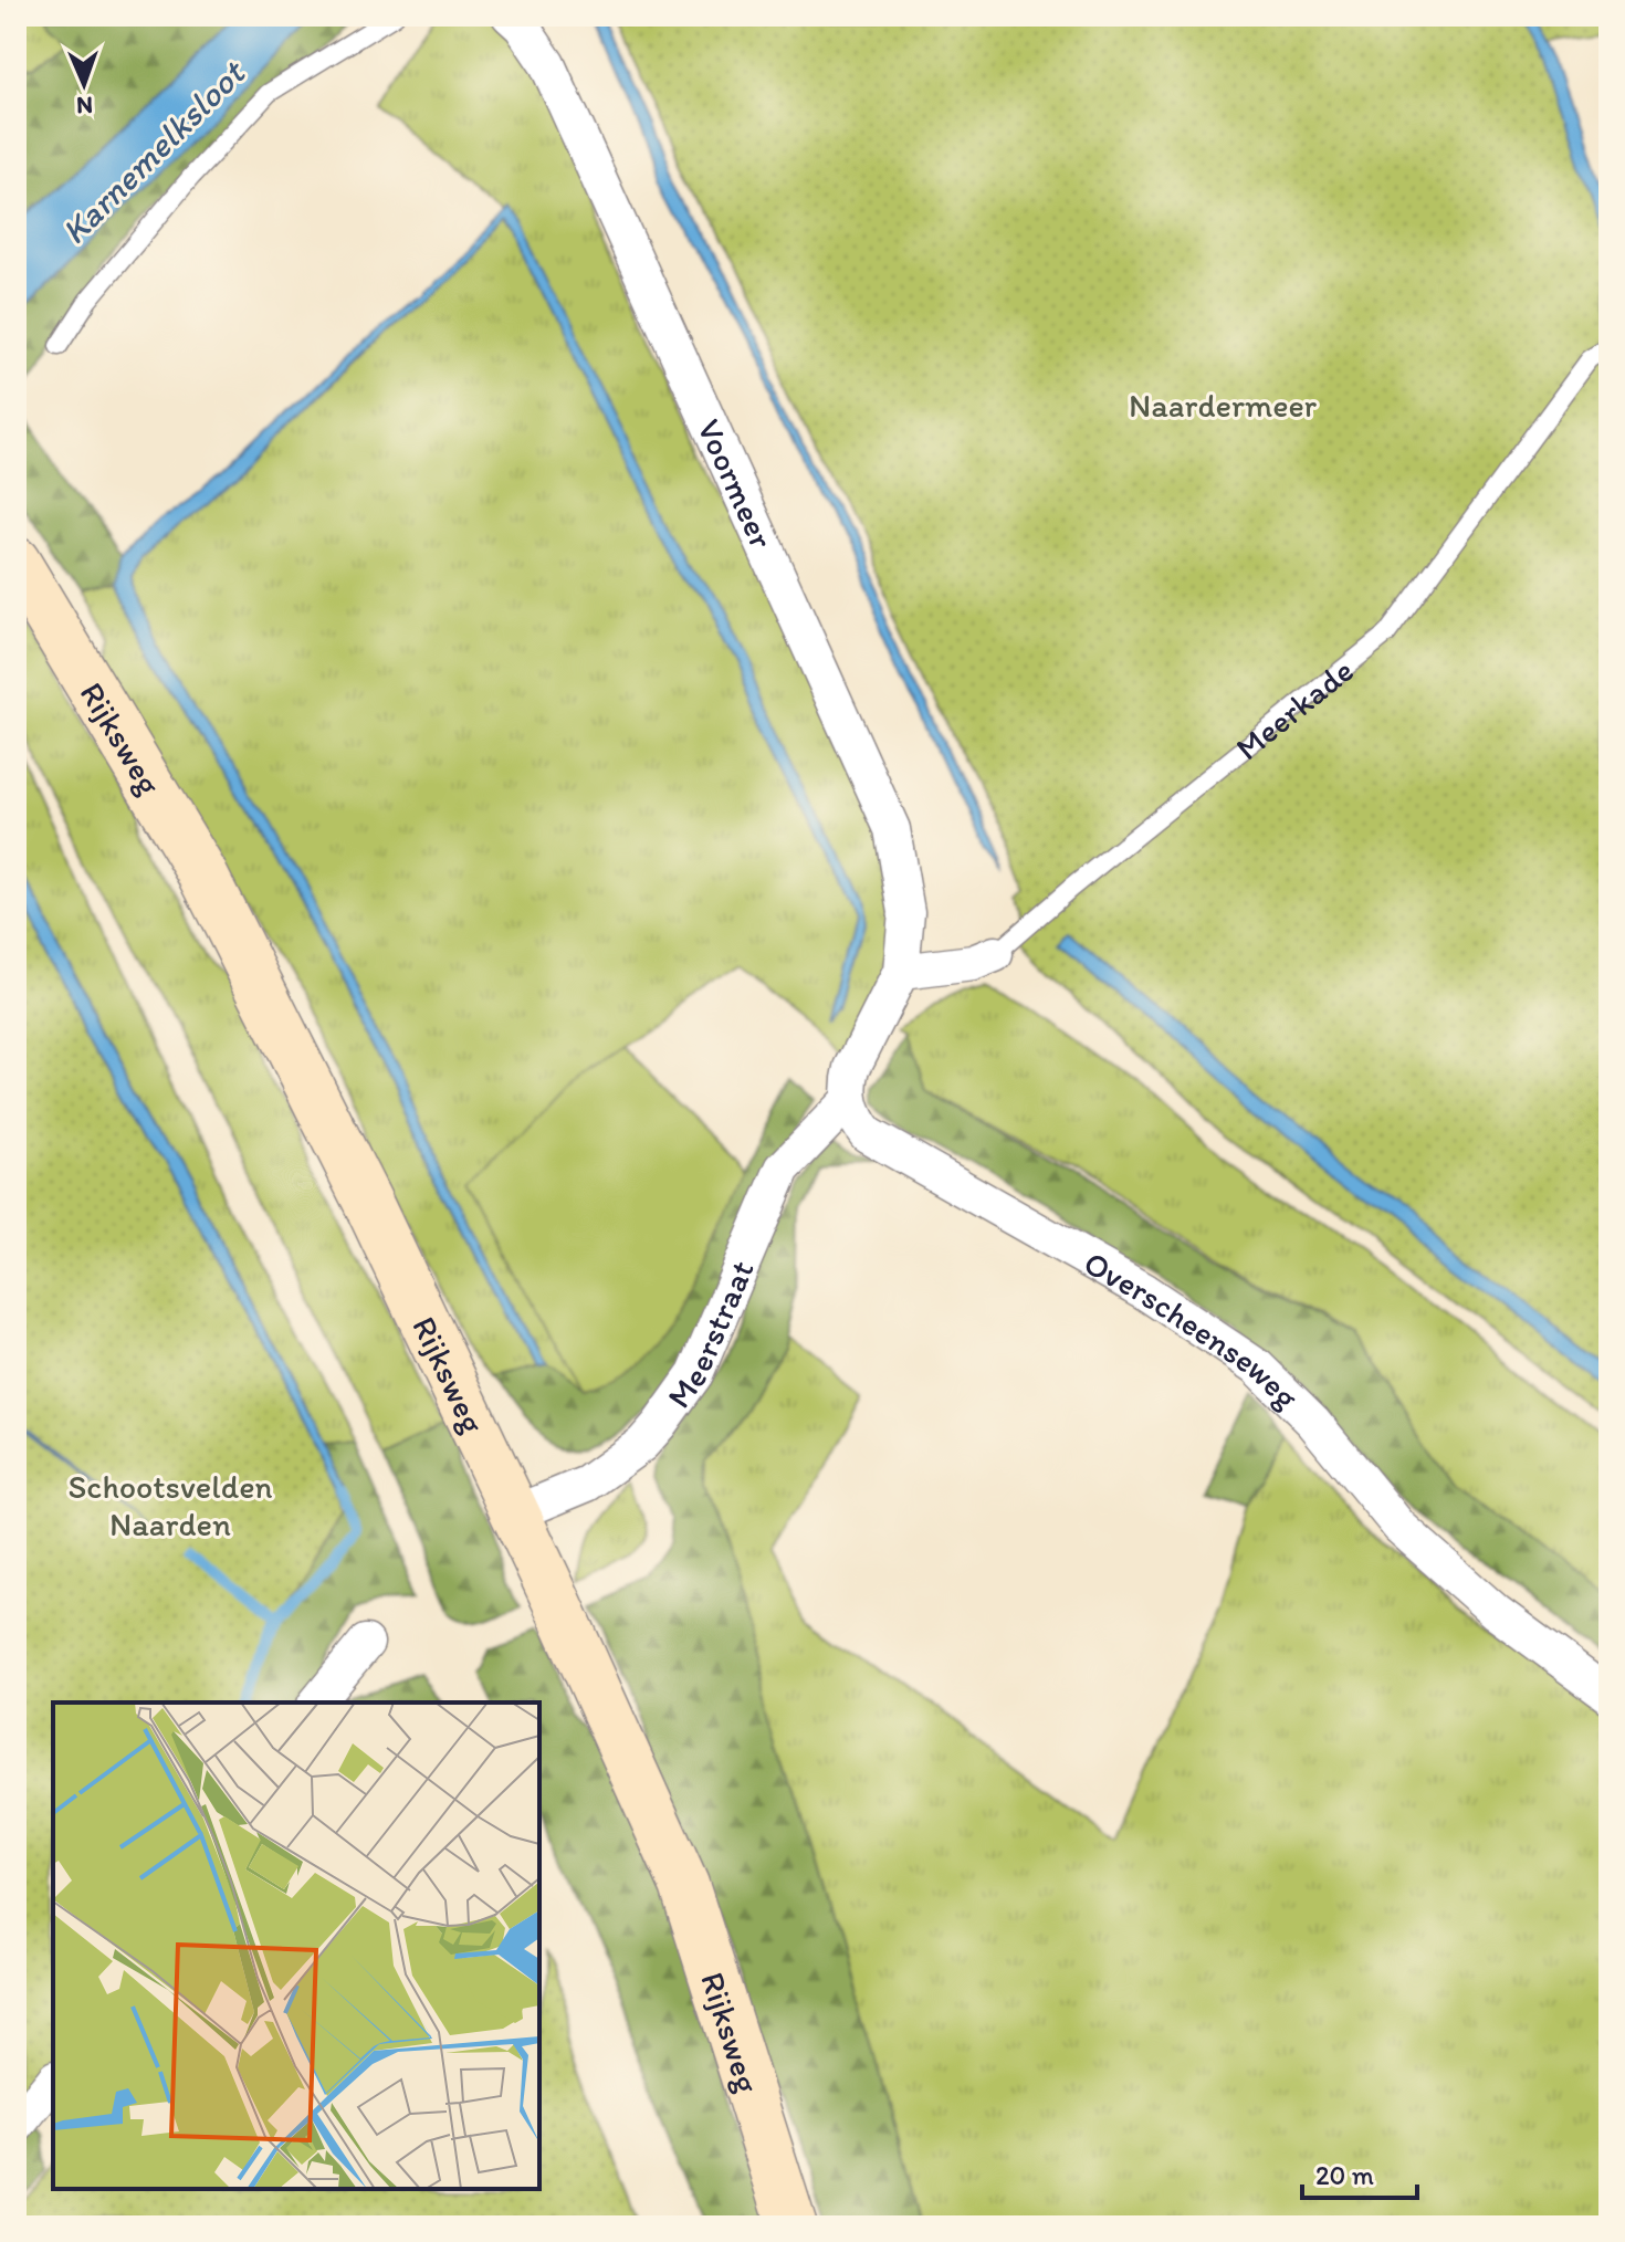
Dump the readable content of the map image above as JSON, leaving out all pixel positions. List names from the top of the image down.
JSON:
{
  "streets": {
    "main road": ["Rijksweg"],
    "street": [
      "Voormeer",
      "Meerkade",
      "Meerstraat",
      "Overscheenseweg"
    ]
  },
  "crossings": [
    ["Voormeer", "Meerkade"],
    ["Rijksweg", "Meerstraat"],
    ["Meerstraat", "Overscheenseweg"]
  ],
  "water": ["Karnemelksloot"],
  "parks": ["Naardermeer", "Schootsvelden Naarden"],
  "scale_bar": "20 m",
  "north": "bottom"
}
